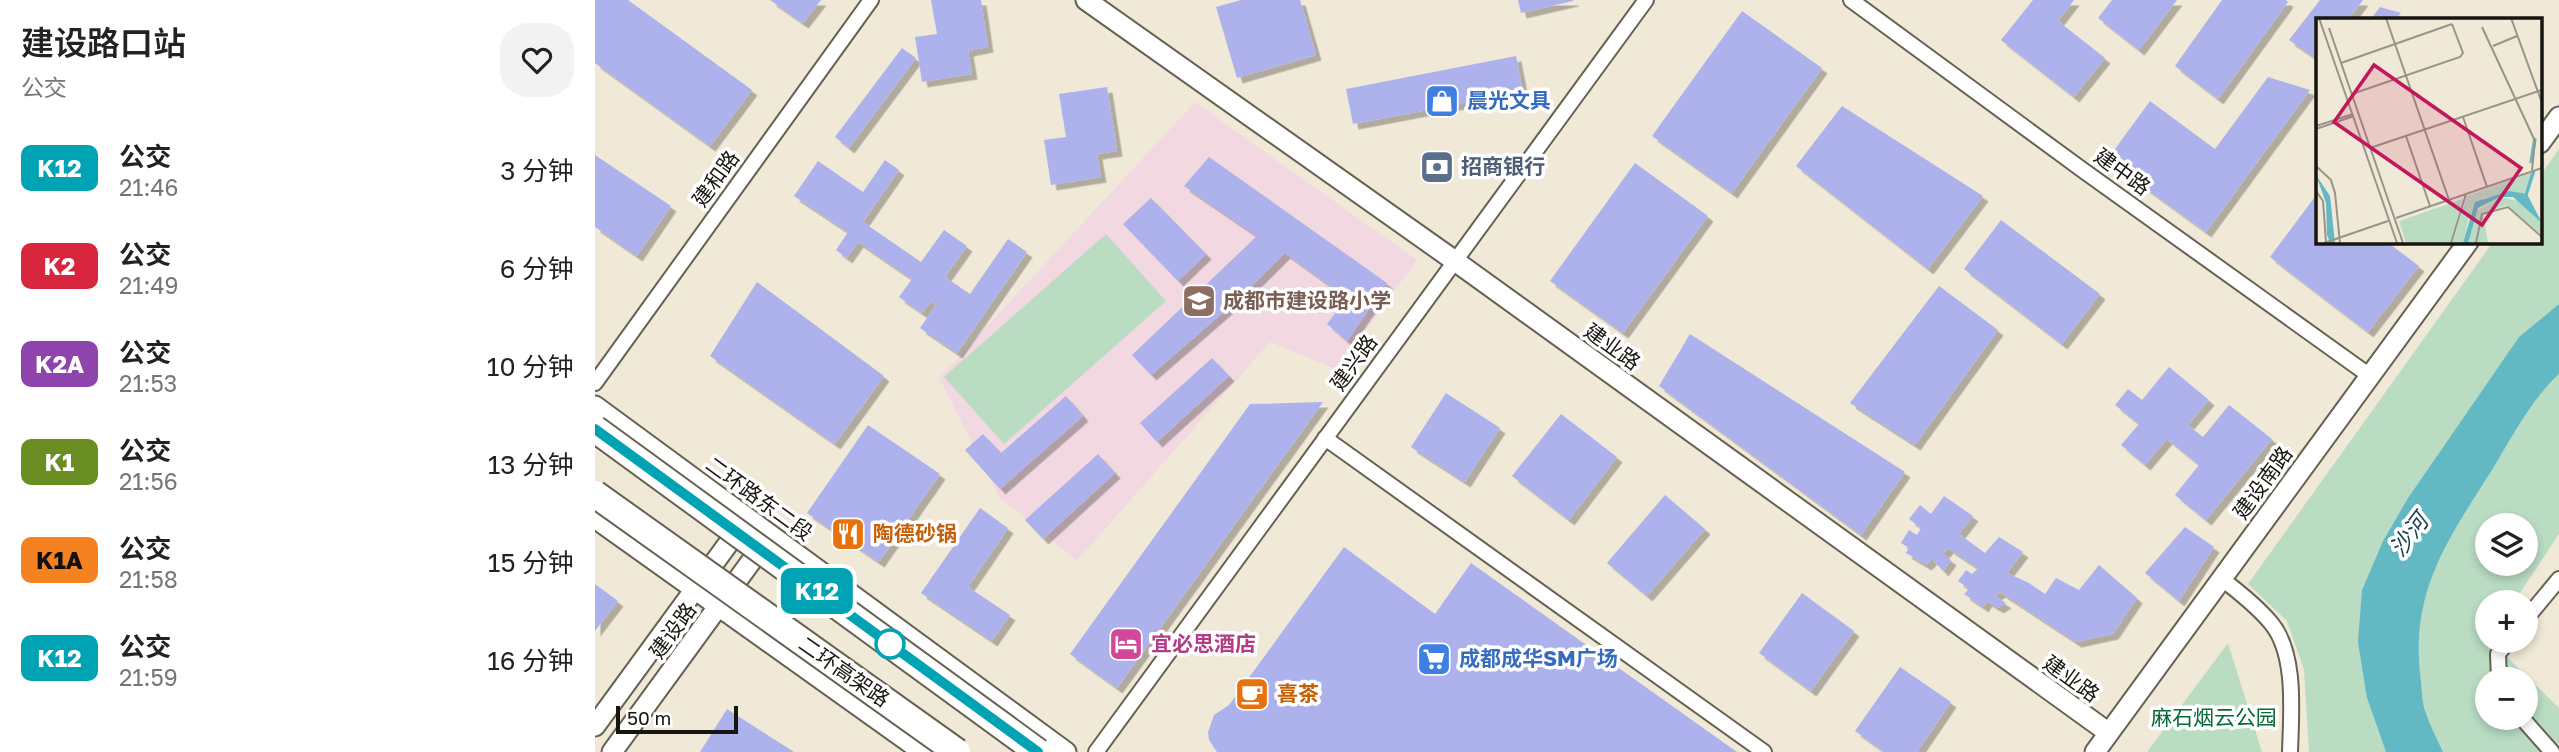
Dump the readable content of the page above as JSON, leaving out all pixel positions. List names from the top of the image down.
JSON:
{
  "streets": {
    "highway": ["二环高架路"],
    "street": [
      "建中路",
      "建和路",
      "建业路",
      "建兴路",
      "建设南路",
      "二环路东二段",
      "建设路"
    ]
  },
  "crossings": [
    ["建中路", "建设南路"],
    ["建业路", "建兴路"],
    ["建业路", "建设南路"],
    ["二环路东二段", "建设路"]
  ],
  "water": ["沙河"],
  "parks": ["麻石烟云公园"],
  "places": {
    "shop": ["晨光文具"],
    "bank": ["招商银行"],
    "school or university": ["成都市建设路小学"],
    "restaurant": ["陶德砂锅"],
    "hotel": ["宜必思酒店"],
    "supermarket": ["成都成华SM广场"],
    "cafe": ["喜茶"]
  },
  "lines": ["bus line K12"],
  "scale_bar": "50 m",
  "page": {
    "heading": ["建设路口站", "公交"],
    "on_map": "K12",
    "list": [
      {
        "mark": "K12",
        "name": "公交",
        "note": "21:46",
        "value": "3 分钟"
      },
      {
        "mark": "K2",
        "name": "公交",
        "note": "21:49",
        "value": "6 分钟"
      },
      {
        "mark": "K2A",
        "name": "公交",
        "note": "21:53",
        "value": "10 分钟"
      },
      {
        "mark": "K1",
        "name": "公交",
        "note": "21:56",
        "value": "13 分钟"
      },
      {
        "mark": "K1A",
        "name": "公交",
        "note": "21:58",
        "value": "15 分钟"
      },
      {
        "mark": "K12",
        "name": "公交",
        "note": "21:59",
        "value": "16 分钟"
      }
    ],
    "map_buttons": ["+", "−"],
    "scale": "50 m"
  }
}
